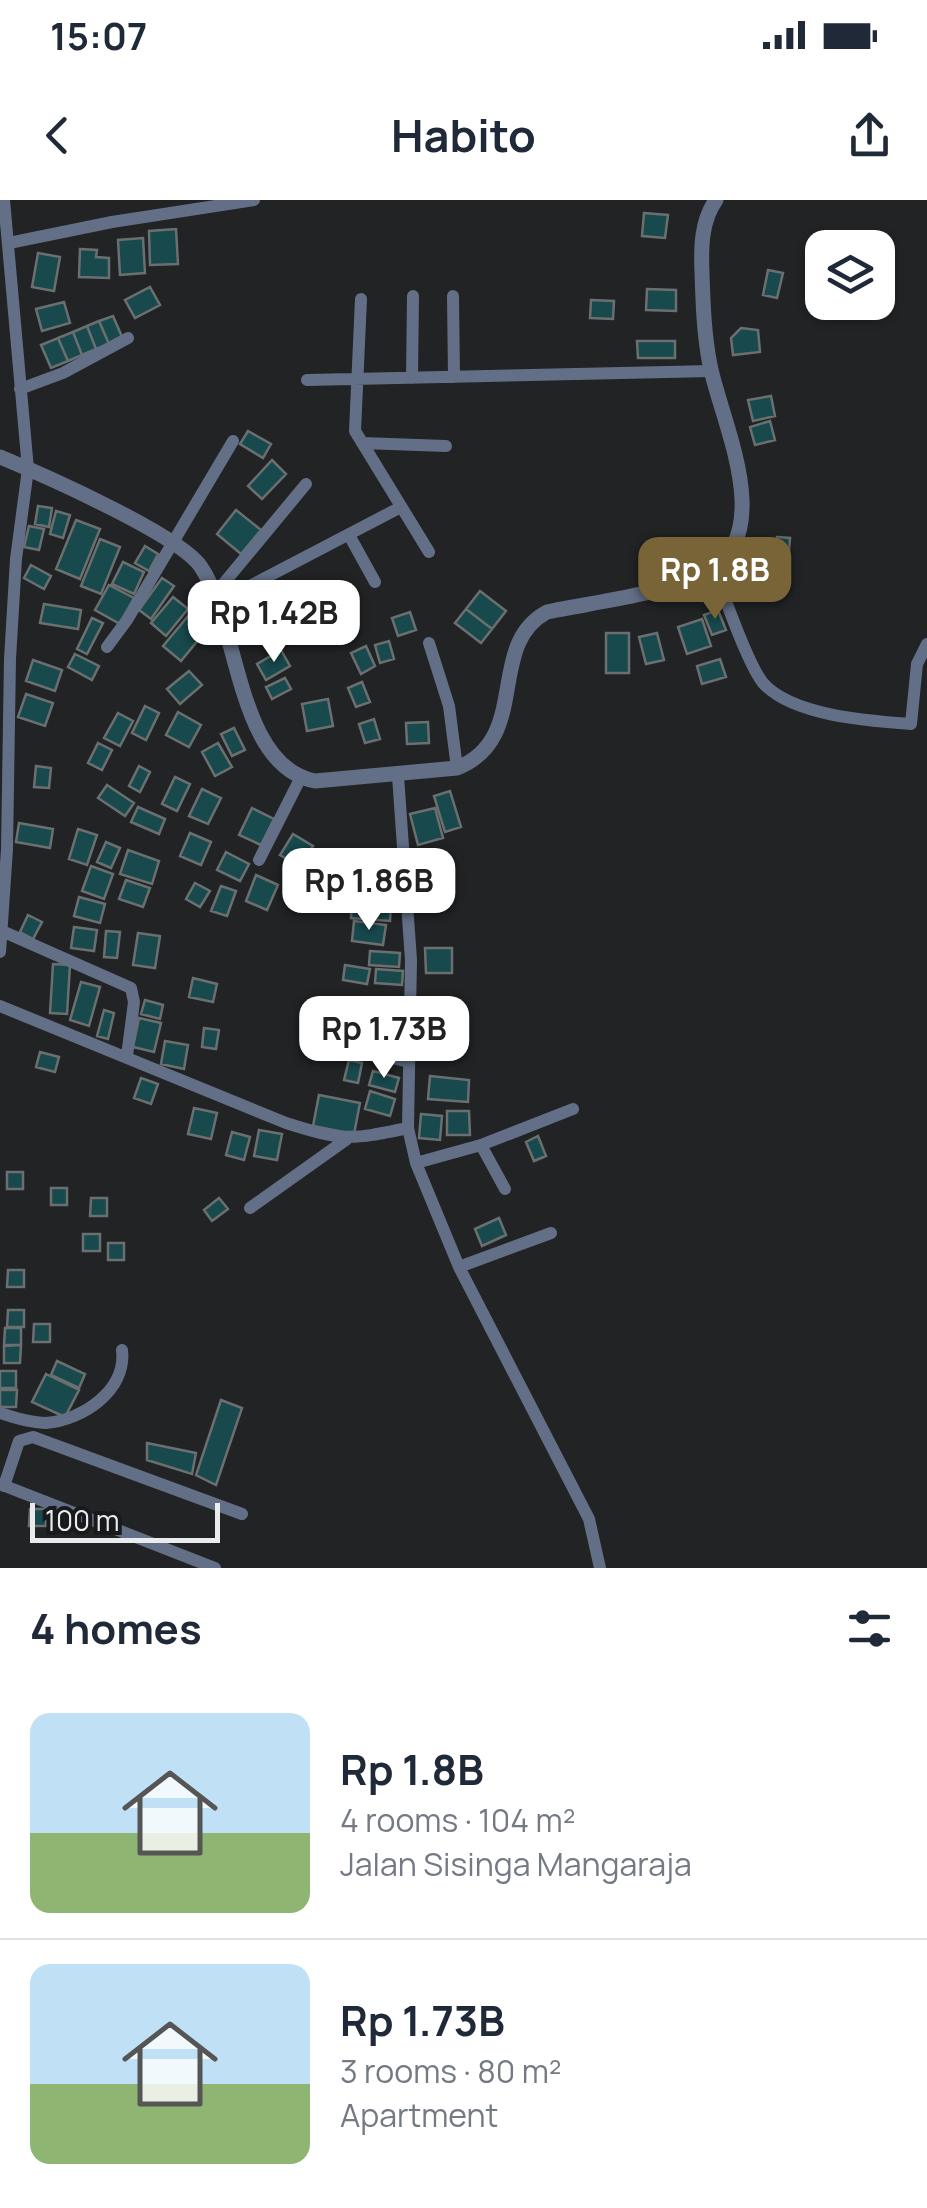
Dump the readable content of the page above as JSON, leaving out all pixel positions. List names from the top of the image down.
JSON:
{
  "scale_bar": "100 m",
  "page": {
    "status": "15:07",
    "header": "Habito",
    "price": [
      "Rp 1.8B",
      "Rp 1.42B",
      "Rp 1.86B",
      "Rp 1.73B"
    ],
    "scale": "100 m",
    "heading": "4 homes",
    "list": [
      {
        "name": "Rp 1.8B",
        "note": "4 rooms · 104 m² · Jalan Sisinga Mangaraja"
      },
      {
        "name": "Rp 1.73B",
        "note": "3 rooms · 80 m² · Apartment"
      }
    ]
  }
}
